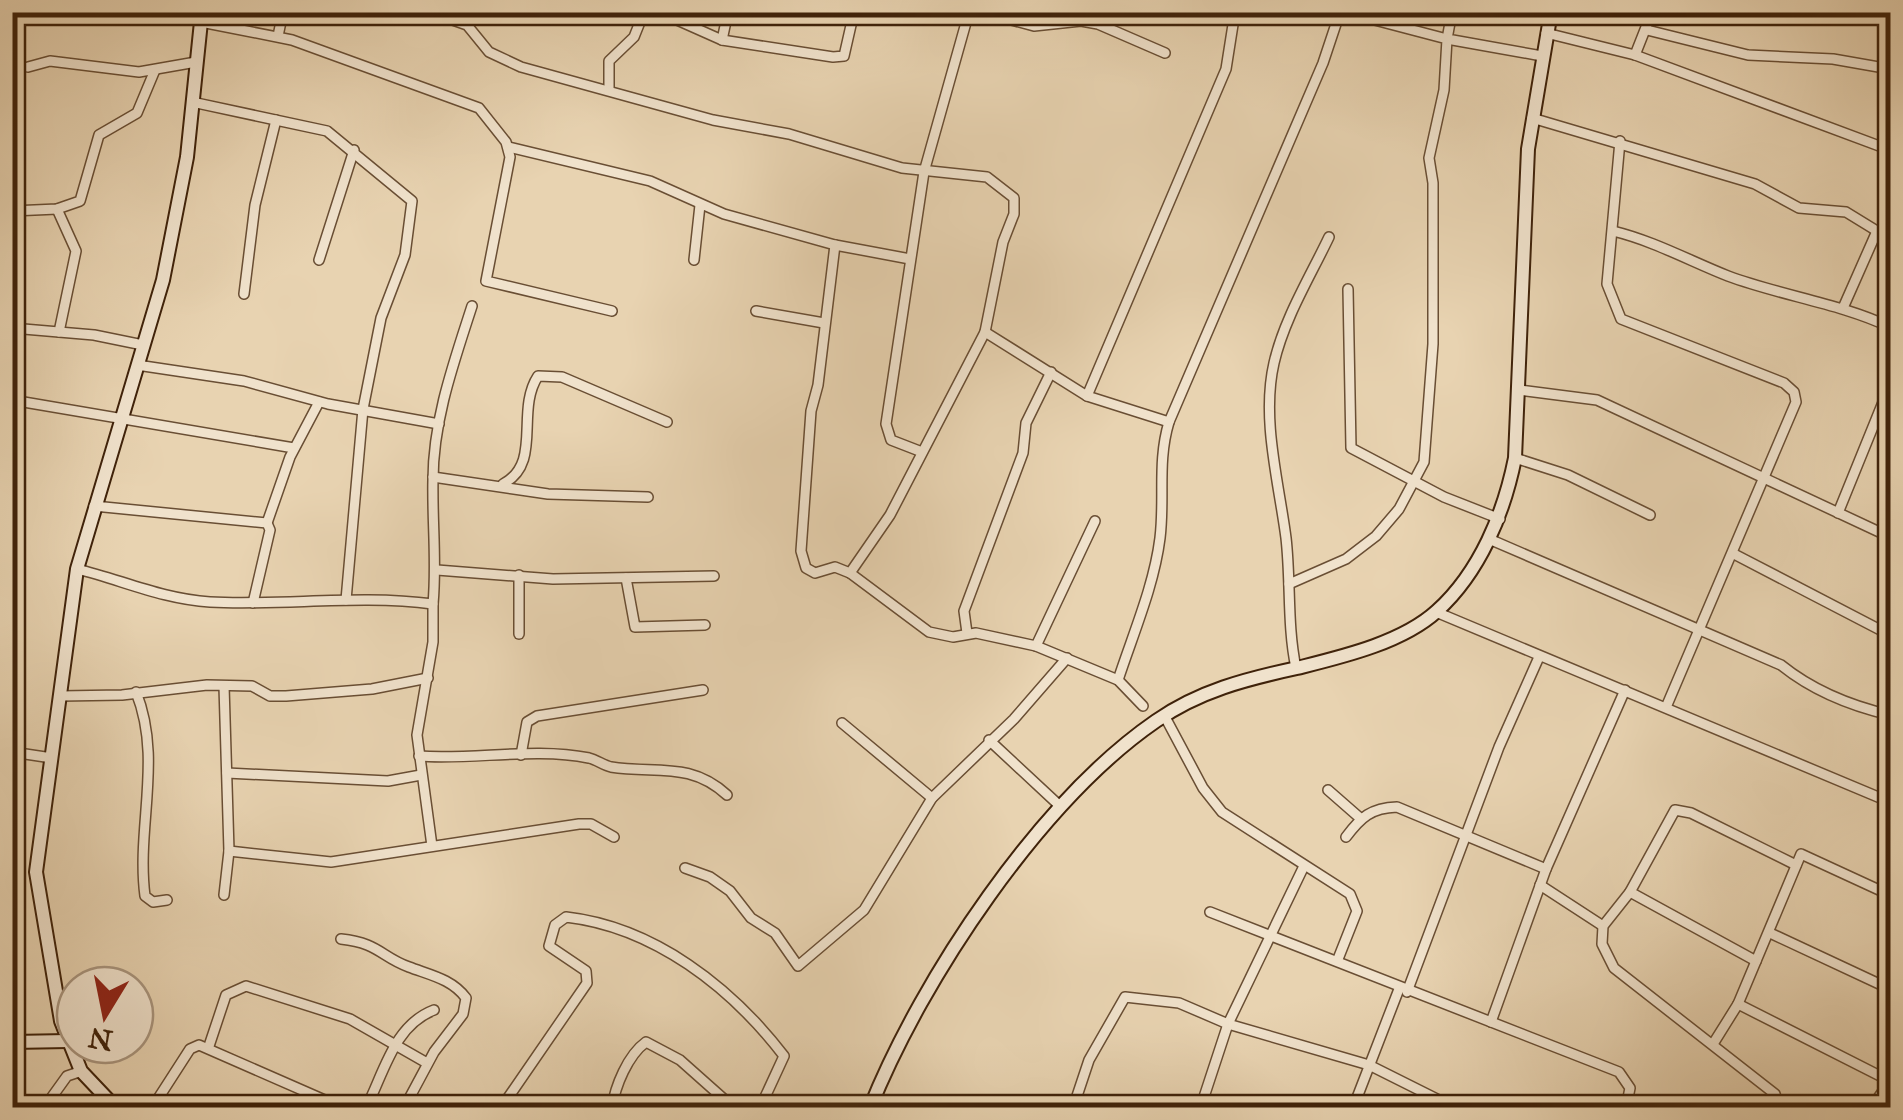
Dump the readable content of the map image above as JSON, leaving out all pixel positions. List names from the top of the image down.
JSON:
{
  "north": "bottom"
}
